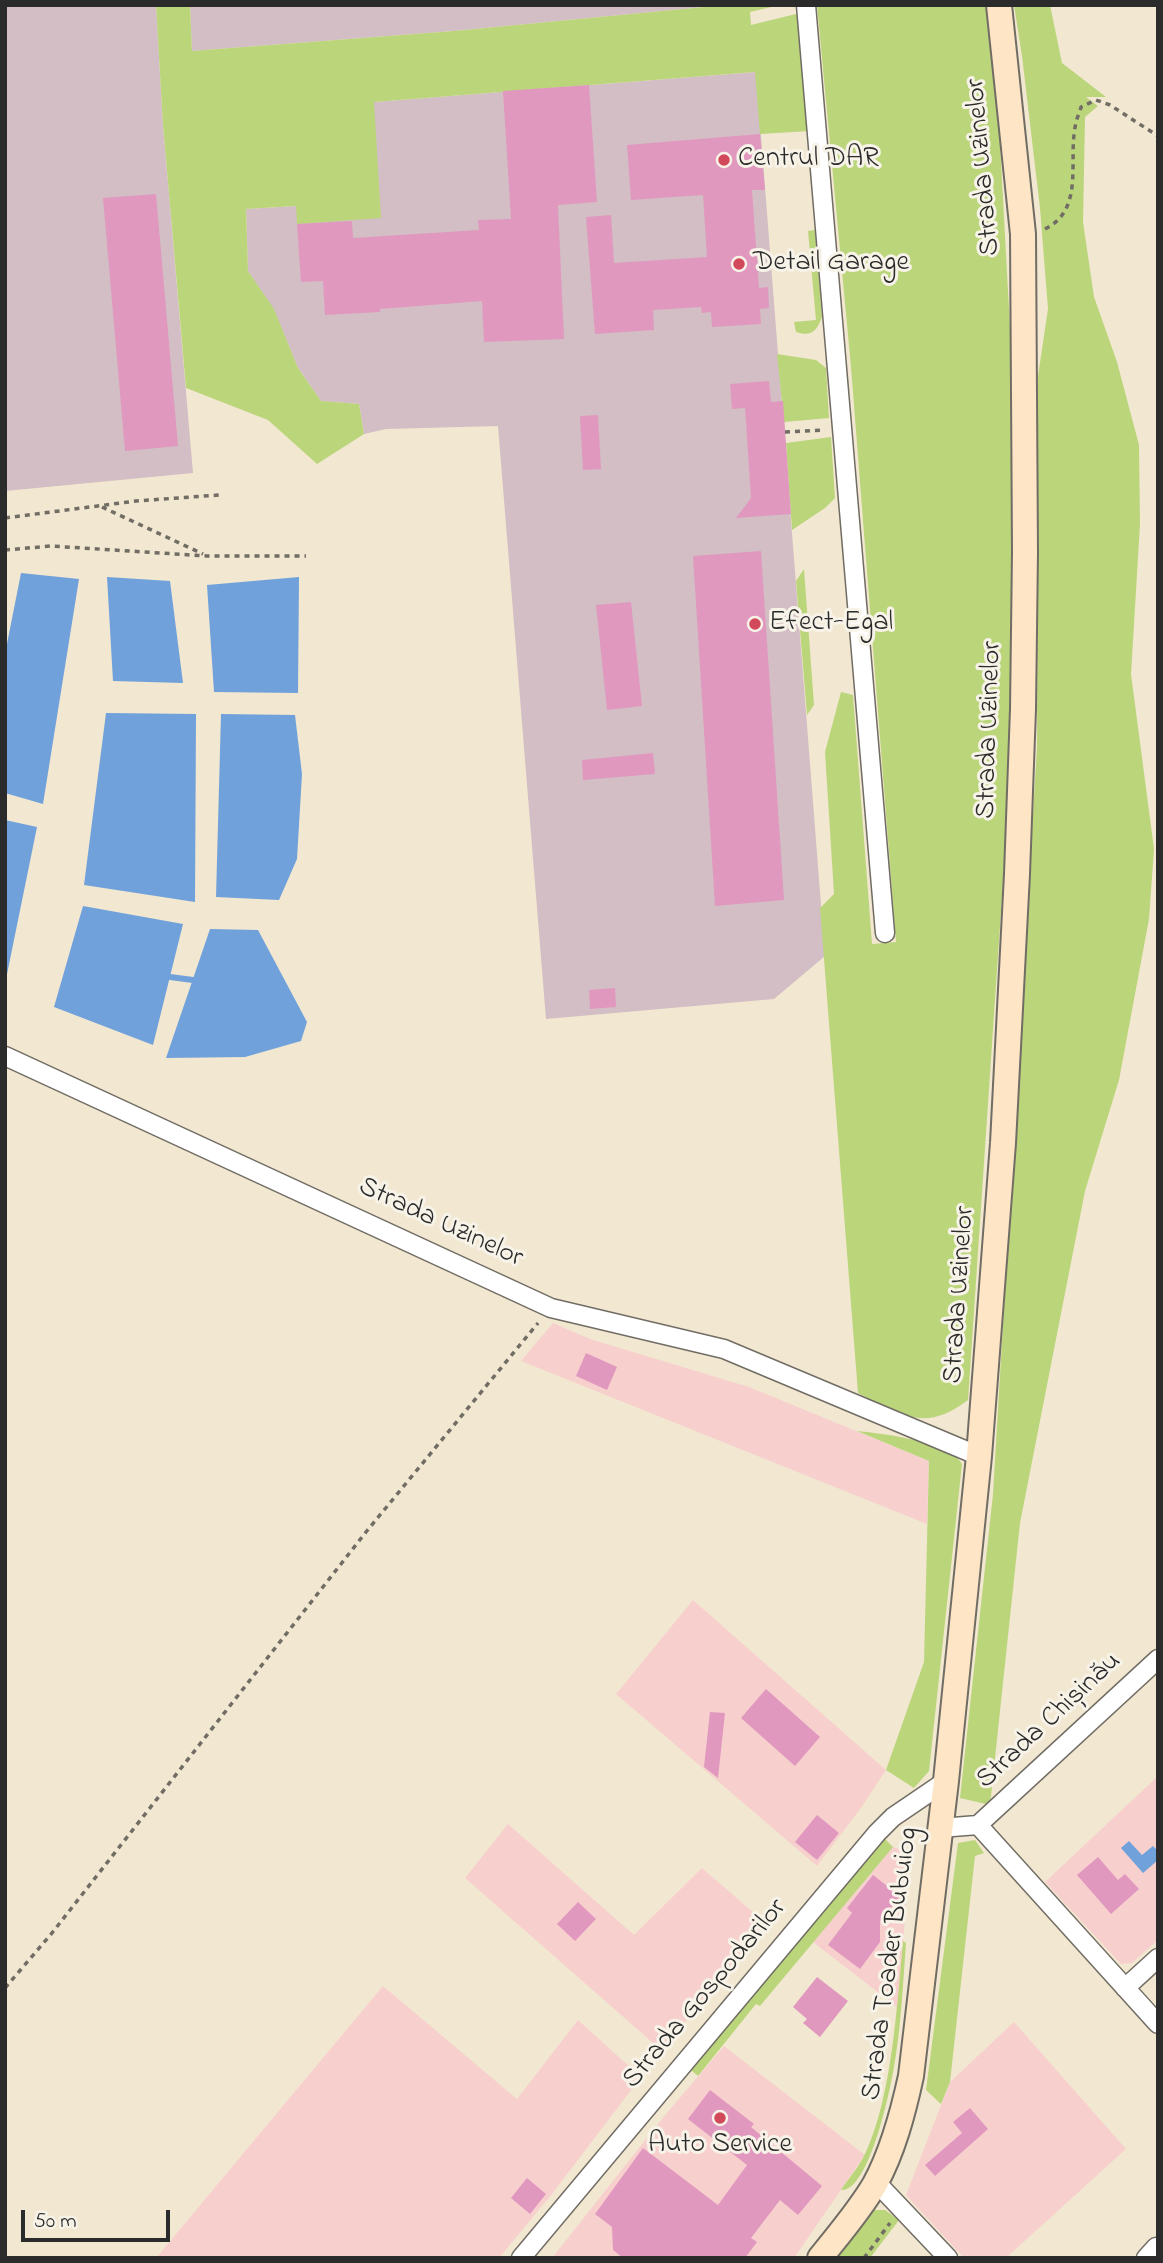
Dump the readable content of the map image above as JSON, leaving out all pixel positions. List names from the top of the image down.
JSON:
{
  "streets": {
    "street": [
      "Strada Uzinelor",
      "Strada Chișinău",
      "Strada Toader Bubuiog",
      "Strada Gospodarilor"
    ]
  },
  "crossings": [
    ["Strada Uzinelor", "Strada Toader Bubuiog"],
    ["Strada Uzinelor", "Strada Gospodarilor"],
    ["Strada Toader Bubuiog", "Strada Gospodarilor"]
  ],
  "places": [
    "Centrul DAR",
    "Detail Garage",
    "Efect-Egal",
    "Auto Service"
  ],
  "scale_bar": "50 m"
}
